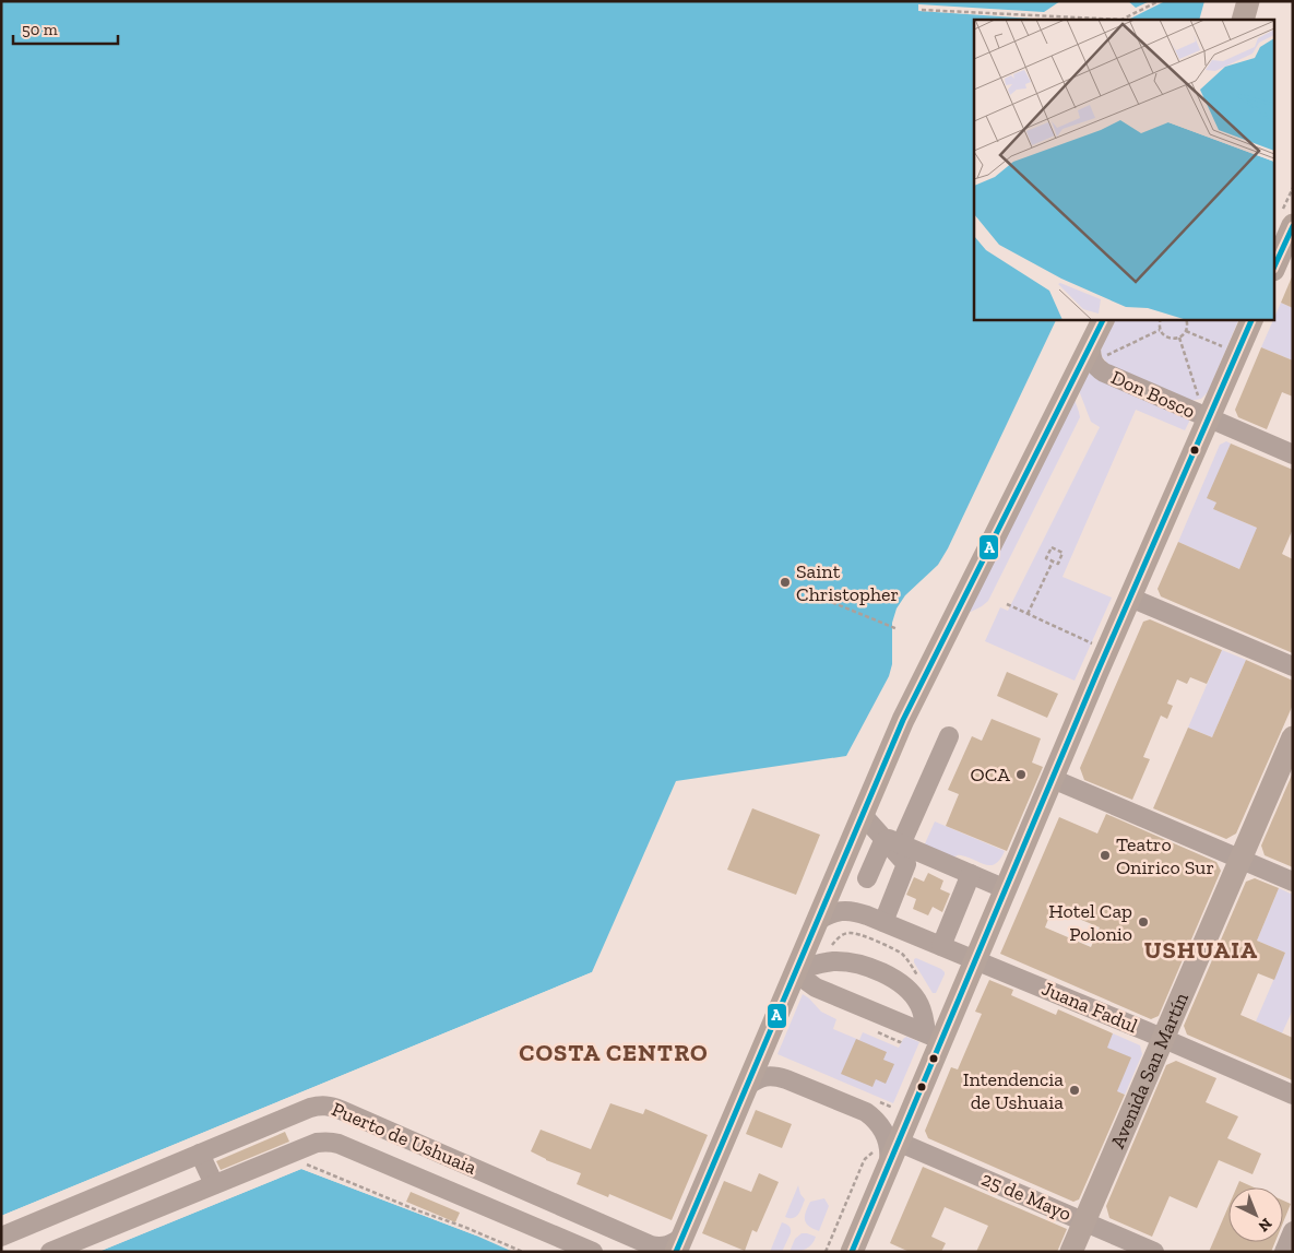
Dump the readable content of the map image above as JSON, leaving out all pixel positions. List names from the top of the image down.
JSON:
{
  "streets": {
    "main road": ["Avenida San Martín"],
    "street": [
      "Don Bosco",
      "Juana Fadul",
      "Puerto de Ushuaia",
      "25 de Mayo"
    ]
  },
  "crossings": [
    ["Juana Fadul", "Avenida San Martín"],
    ["Avenida San Martín", "25 de Mayo"]
  ],
  "districts": ["USHUAIA", "COSTA CENTRO"],
  "places": [
    "Saint Christopher",
    "OCA",
    "Teatro Onirico Sur",
    "Hotel Cap Polonio",
    "Intendencia de Ushuaia"
  ],
  "lines": ["transit line A"],
  "scale_bar": "50 m",
  "north": "bottom right"
}
